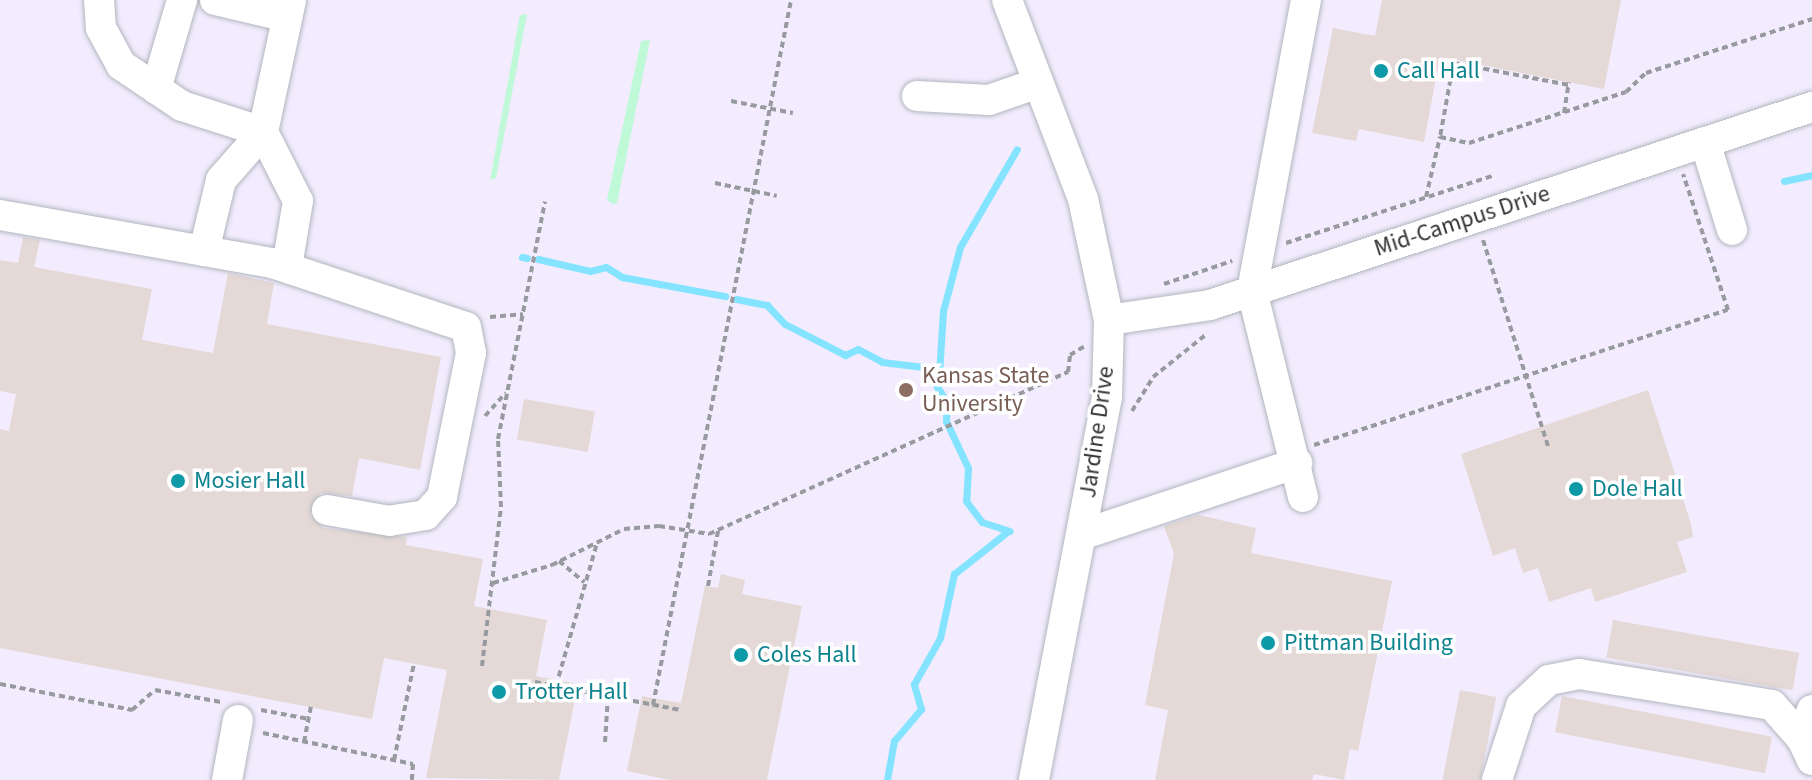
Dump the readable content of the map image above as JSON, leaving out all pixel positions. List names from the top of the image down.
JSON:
{
  "streets": {
    "street": ["Mid-Campus Drive", "Jardine Drive"]
  },
  "crossings": [
    ["Mid-Campus Drive", "Jardine Drive"]
  ],
  "places": [
    "Call Hall",
    "Kansas State University",
    "Mosier Hall",
    "Dole Hall",
    "Pittman Building",
    "Coles Hall",
    "Trotter Hall"
  ]
}
